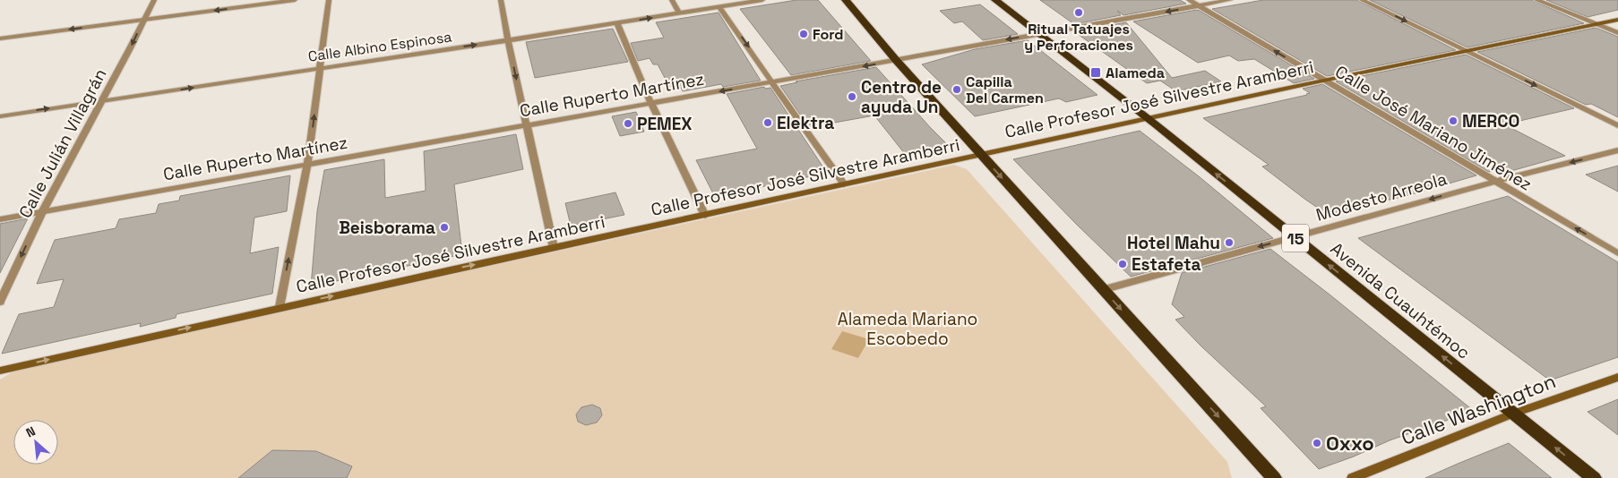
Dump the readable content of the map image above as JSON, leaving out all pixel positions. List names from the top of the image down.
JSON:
{
  "streets": {
    "highway": ["15", "Avenida Cuauhtémoc"],
    "main road": ["Calle Profesor José Silvestre Aramberri", "Calle Washington"],
    "street": [
      "Calle Albino Espinosa",
      "Calle Ruperto Martínez",
      "Calle José Mariano Jiménez",
      "Calle Julián Villagrán",
      "Modesto Arreola"
    ]
  },
  "crossings": [
    ["Calle Albino Espinosa", "Calle Julián Villagrán"],
    ["Calle Ruperto Martínez", "Calle José Mariano Jiménez"],
    ["Calle Ruperto Martínez", "Calle Julián Villagrán"],
    ["Calle Ruperto Martínez", "Avenida Cuauhtémoc"],
    ["Calle Profesor José Silvestre Aramberri", "Calle José Mariano Jiménez"],
    ["Calle Profesor José Silvestre Aramberri", "Avenida Cuauhtémoc"],
    ["Calle José Mariano Jiménez", "Modesto Arreola"],
    ["Modesto Arreola", "Avenida Cuauhtémoc"],
    ["Avenida Cuauhtémoc", "Calle Washington"]
  ],
  "one_way": [
    "Calle Ruperto Martínez",
    "Calle José Mariano Jiménez",
    "Calle Julián Villagrán",
    "Modesto Arreola",
    "Avenida Cuauhtémoc"
  ],
  "parks": ["Alameda Mariano Escobedo"],
  "places": {
    "other": [
      "Ritual Tatuajes y Perforaciones",
      "Ford",
      "Capilla Del Carmen",
      "Centro de ayuda Un",
      "MERCO",
      "Elektra",
      "PEMEX",
      "Beisborama",
      "Hotel Mahu",
      "Estafeta",
      "Oxxo"
    ],
    "transit": ["Alameda"]
  },
  "north": "top left"
}
